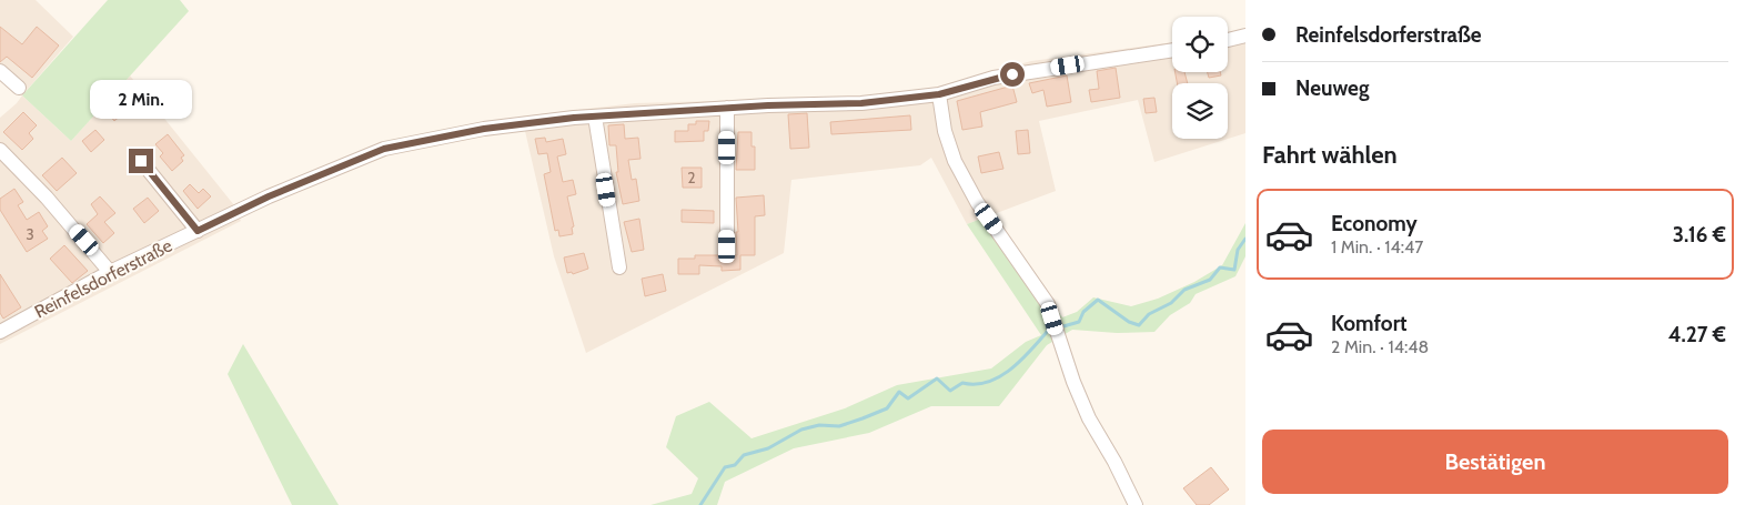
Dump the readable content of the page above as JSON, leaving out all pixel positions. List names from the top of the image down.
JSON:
{
  "streets": {
    "street": ["Reinfelsdorferstraße"]
  },
  "house_numbers": ["2", "3"],
  "page": {
    "banner": ["Reinfelsdorferstraße", "Neuweg"],
    "bubble": "2 Min.",
    "heading": "Fahrt wählen",
    "list": [
      {
        "name": "Economy",
        "note": "1 Min. · 14:47",
        "value": "3.16 €"
      },
      {
        "name": "Komfort",
        "note": "2 Min. · 14:48",
        "value": "4.27 €"
      }
    ],
    "buttons": "Bestätigen"
  }
}
